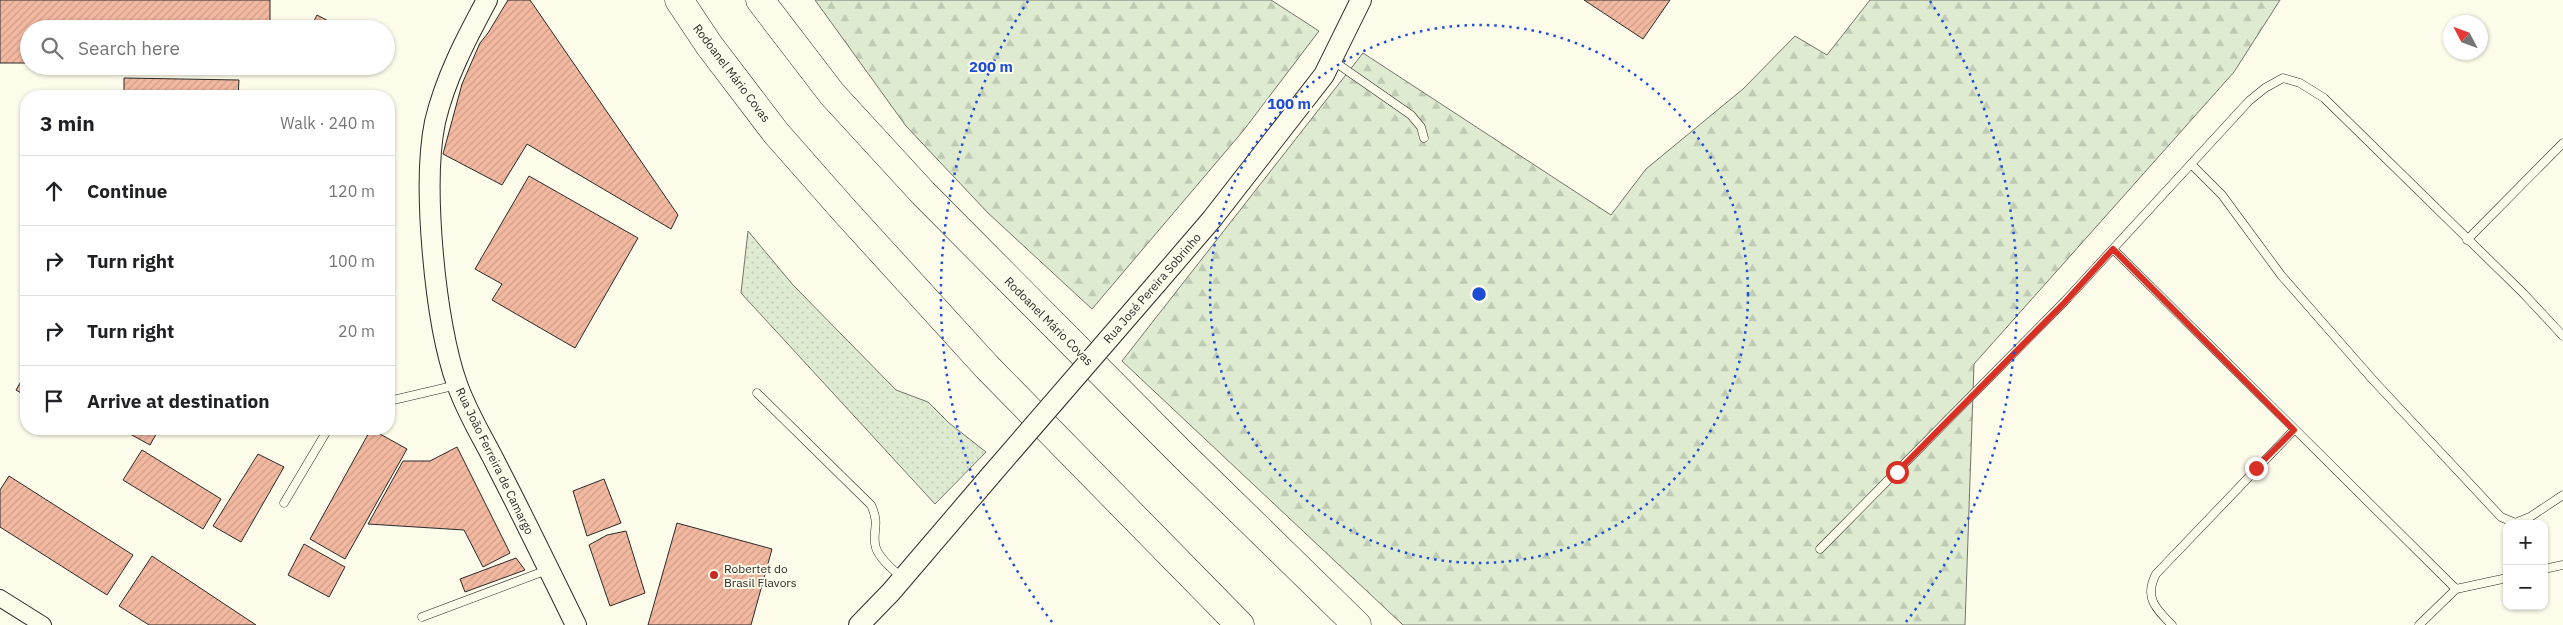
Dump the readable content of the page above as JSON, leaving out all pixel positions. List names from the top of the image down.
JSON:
{
  "streets": {
    "highway": ["Rodoanel Mário Covas"],
    "street": ["Rua José Pereira Sobrinho", "Rua João Ferreira de Camargo"]
  },
  "places": ["Robertet do Brasil Flavors"],
  "north": "top left",
  "page": {
    "search": "Search here",
    "heading": ["3 min", "Walk · 240 m"],
    "list": [
      ["Continue", "120 m"],
      ["Turn right", "100 m"],
      ["Turn right", "20 m"],
      "Arrive at destination"
    ],
    "map_buttons": ["+", "−"]
  },
  "rings": ["200 m", "100 m"]
}
